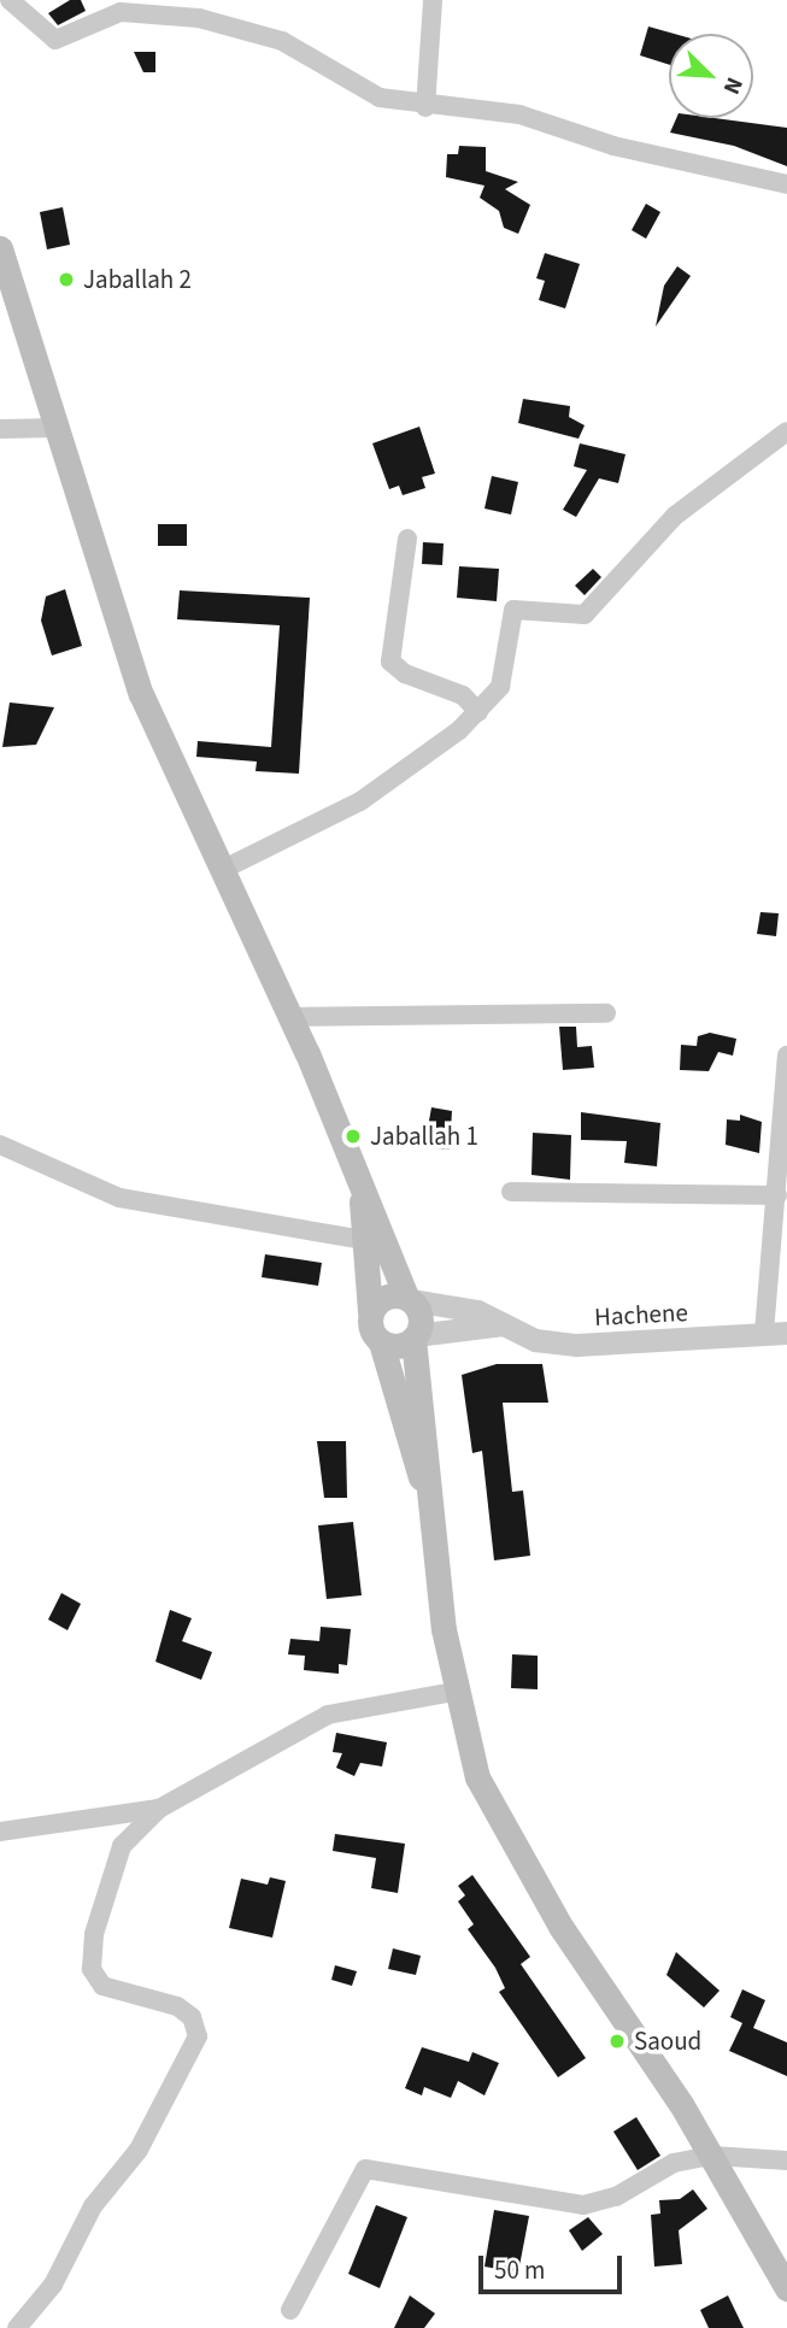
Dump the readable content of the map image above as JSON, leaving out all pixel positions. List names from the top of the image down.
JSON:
{
  "streets": {
    "street": ["Hachene"]
  },
  "places": ["Jaballah 2", "Jaballah 1", "Saoud"],
  "scale_bar": "50 m",
  "north": "bottom right"
}
